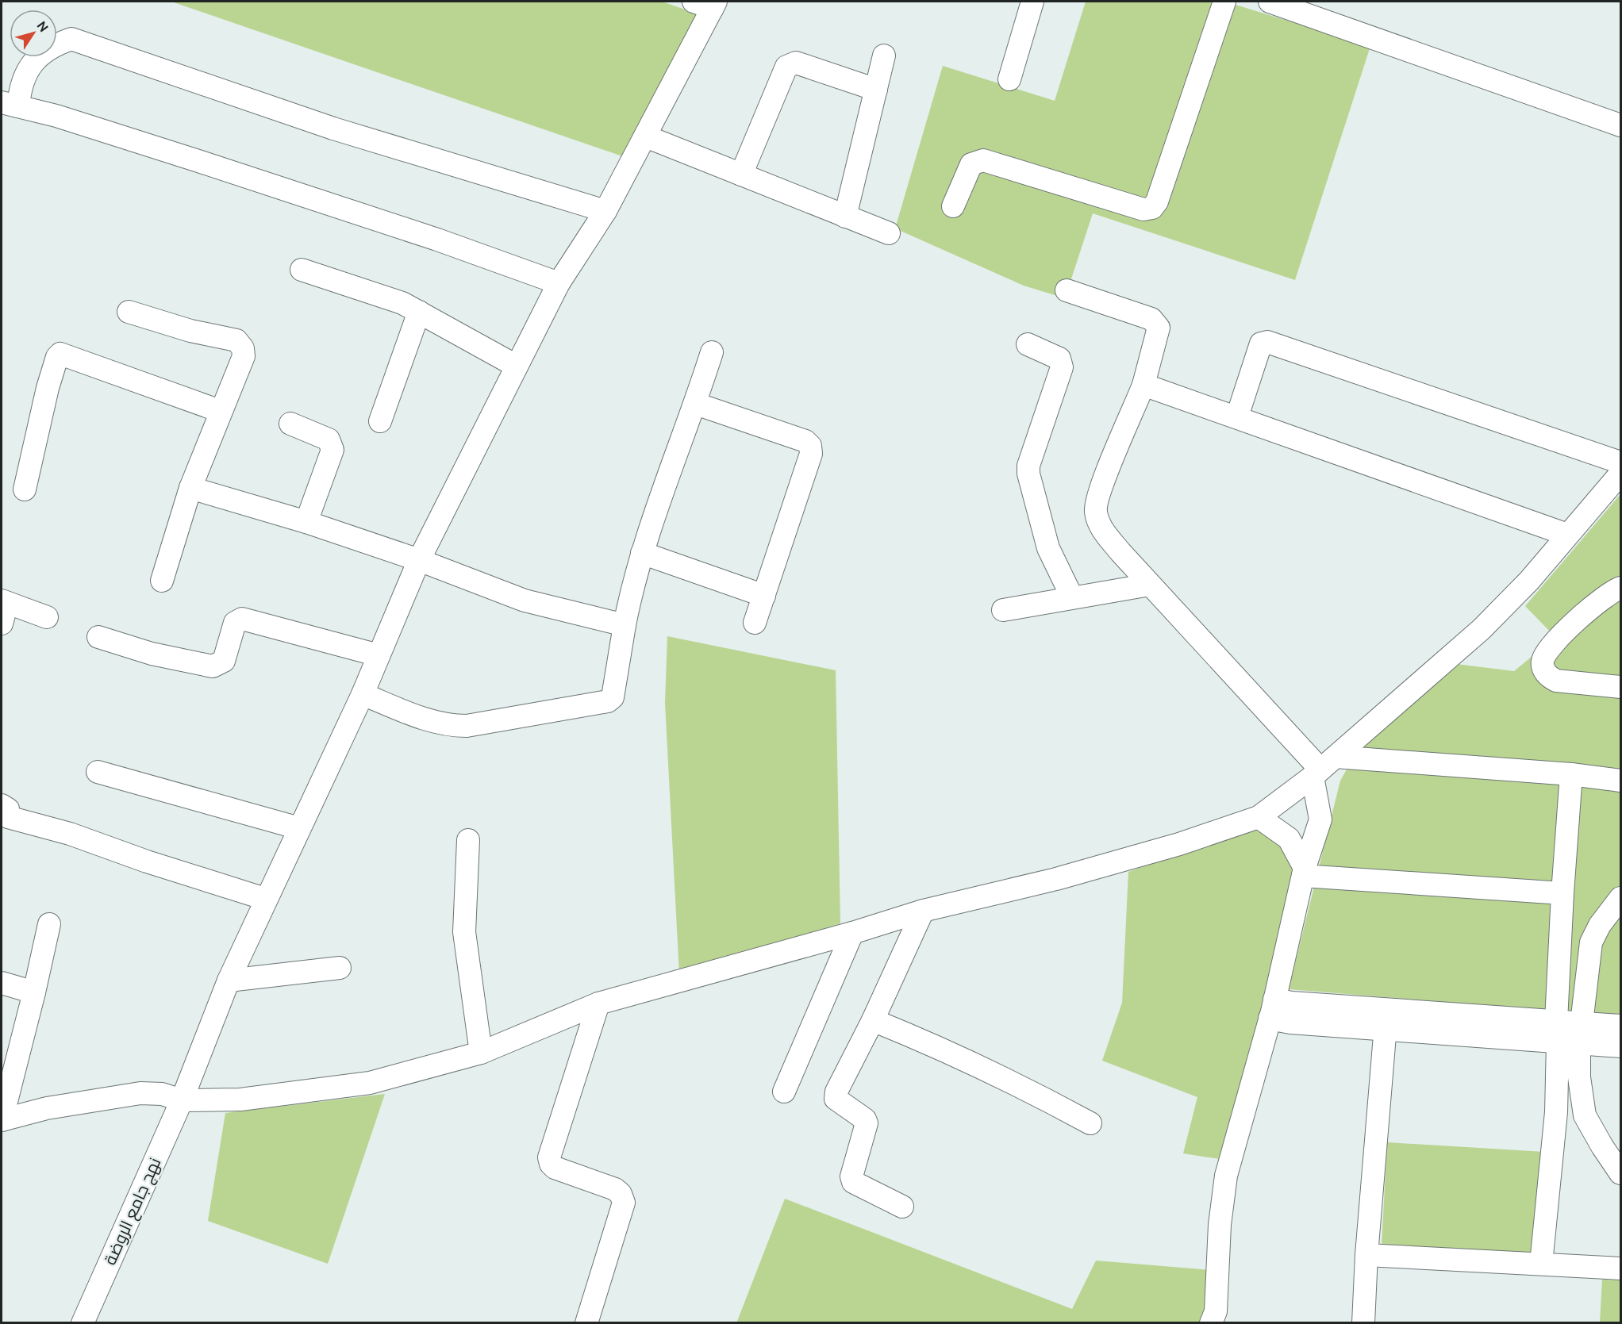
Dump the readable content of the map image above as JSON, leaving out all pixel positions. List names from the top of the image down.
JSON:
{
  "streets": {
    "street": ["نهج جامع الروضة"]
  },
  "north": "top right"
}
